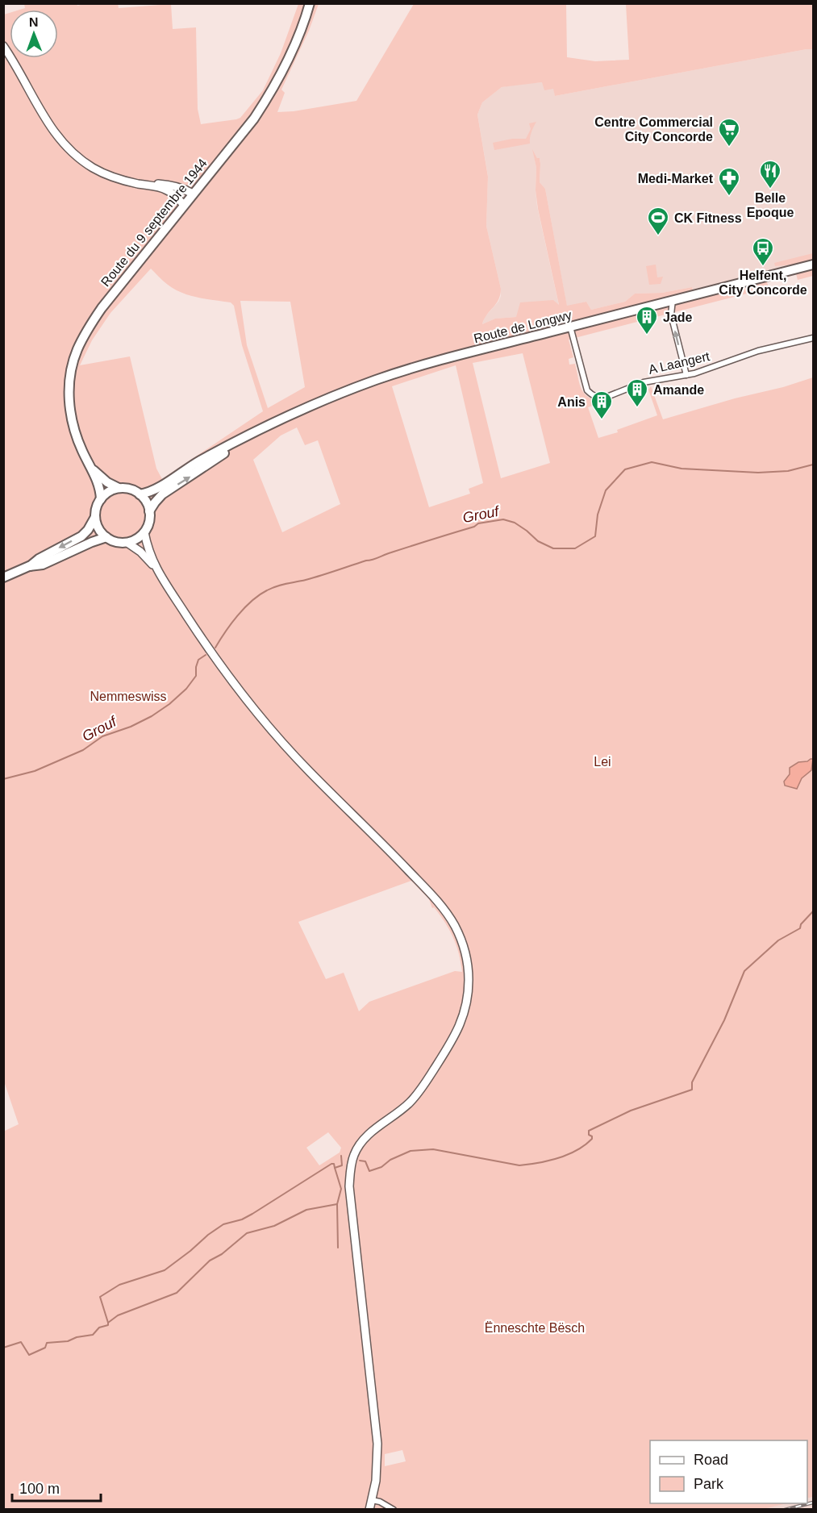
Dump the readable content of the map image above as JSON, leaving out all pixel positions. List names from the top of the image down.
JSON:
{
  "streets": {
    "main road": ["Route du 9 septembre 1944", "Route de Longwy"],
    "street": ["A Laangert"]
  },
  "crossings": [
    ["Route du 9 septembre 1944", "Route de Longwy"],
    ["Route de Longwy", "A Laangert"]
  ],
  "water": ["Grouf"],
  "parks": ["Nemmeswiss", "Lei", "Ënneschte Bësch"],
  "places": {
    "supermarket": ["Centre Commercial City Concorde"],
    "restaurant": ["Belle Epoque"],
    "pharmacy": ["Medi-Market"],
    "sports": ["CK Fitness"],
    "bus stop": ["Helfent, City Concorde"],
    "building": ["Jade", "Amande", "Anis"]
  },
  "legend": ["Road", "Park"],
  "scale_bar": "100 m",
  "north": "top"
}
